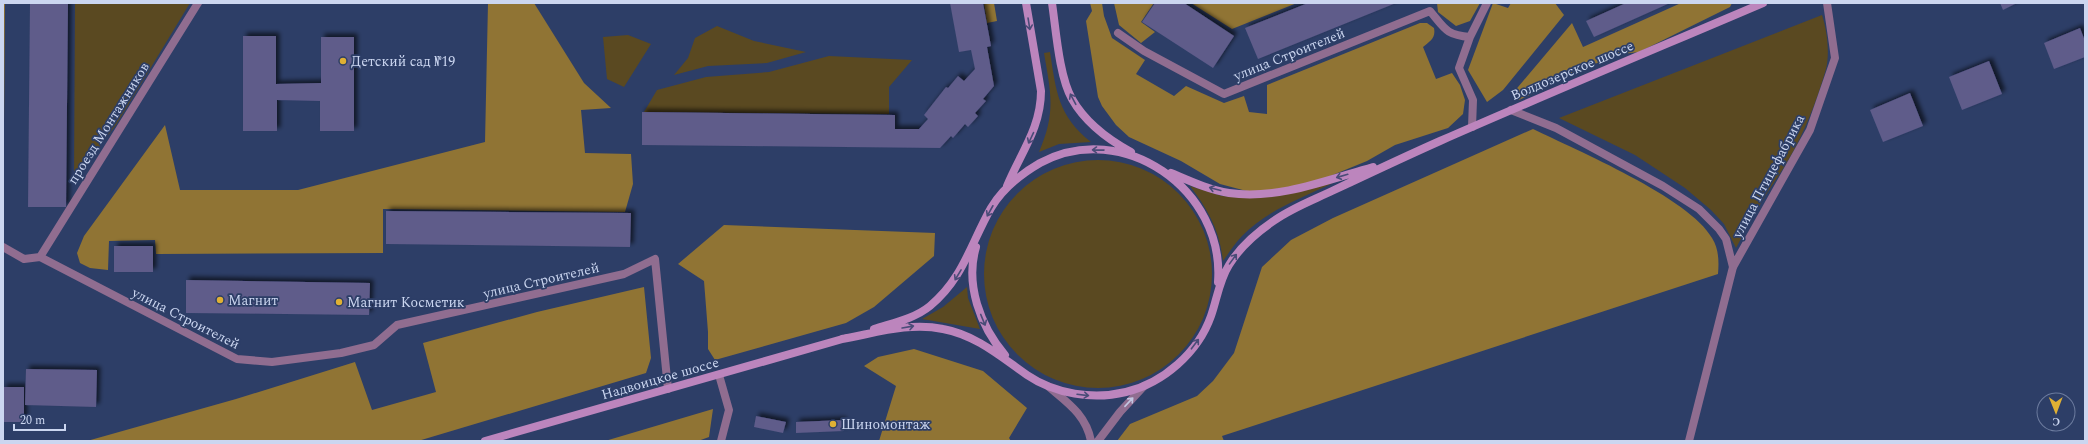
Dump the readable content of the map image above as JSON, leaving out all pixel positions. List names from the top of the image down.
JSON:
{
  "streets": {
    "main road": ["Волдозерское шоссе", "Надвоицкое шоссе"],
    "street": ["улица Строителей", "проезд Монтажников", "улица Птицефабрика"]
  },
  "crossings": [
    ["улица Строителей", "проезд Монтажников"],
    ["улица Строителей", "Надвоицкое шоссе"],
    ["Волдозерское шоссе", "улица Птицефабрика"]
  ],
  "places": [
    "Детский сад №19",
    "Магнит",
    "Магнит Косметик",
    "Шиномонтаж"
  ],
  "scale_bar": "20 m",
  "north": "bottom"
}
